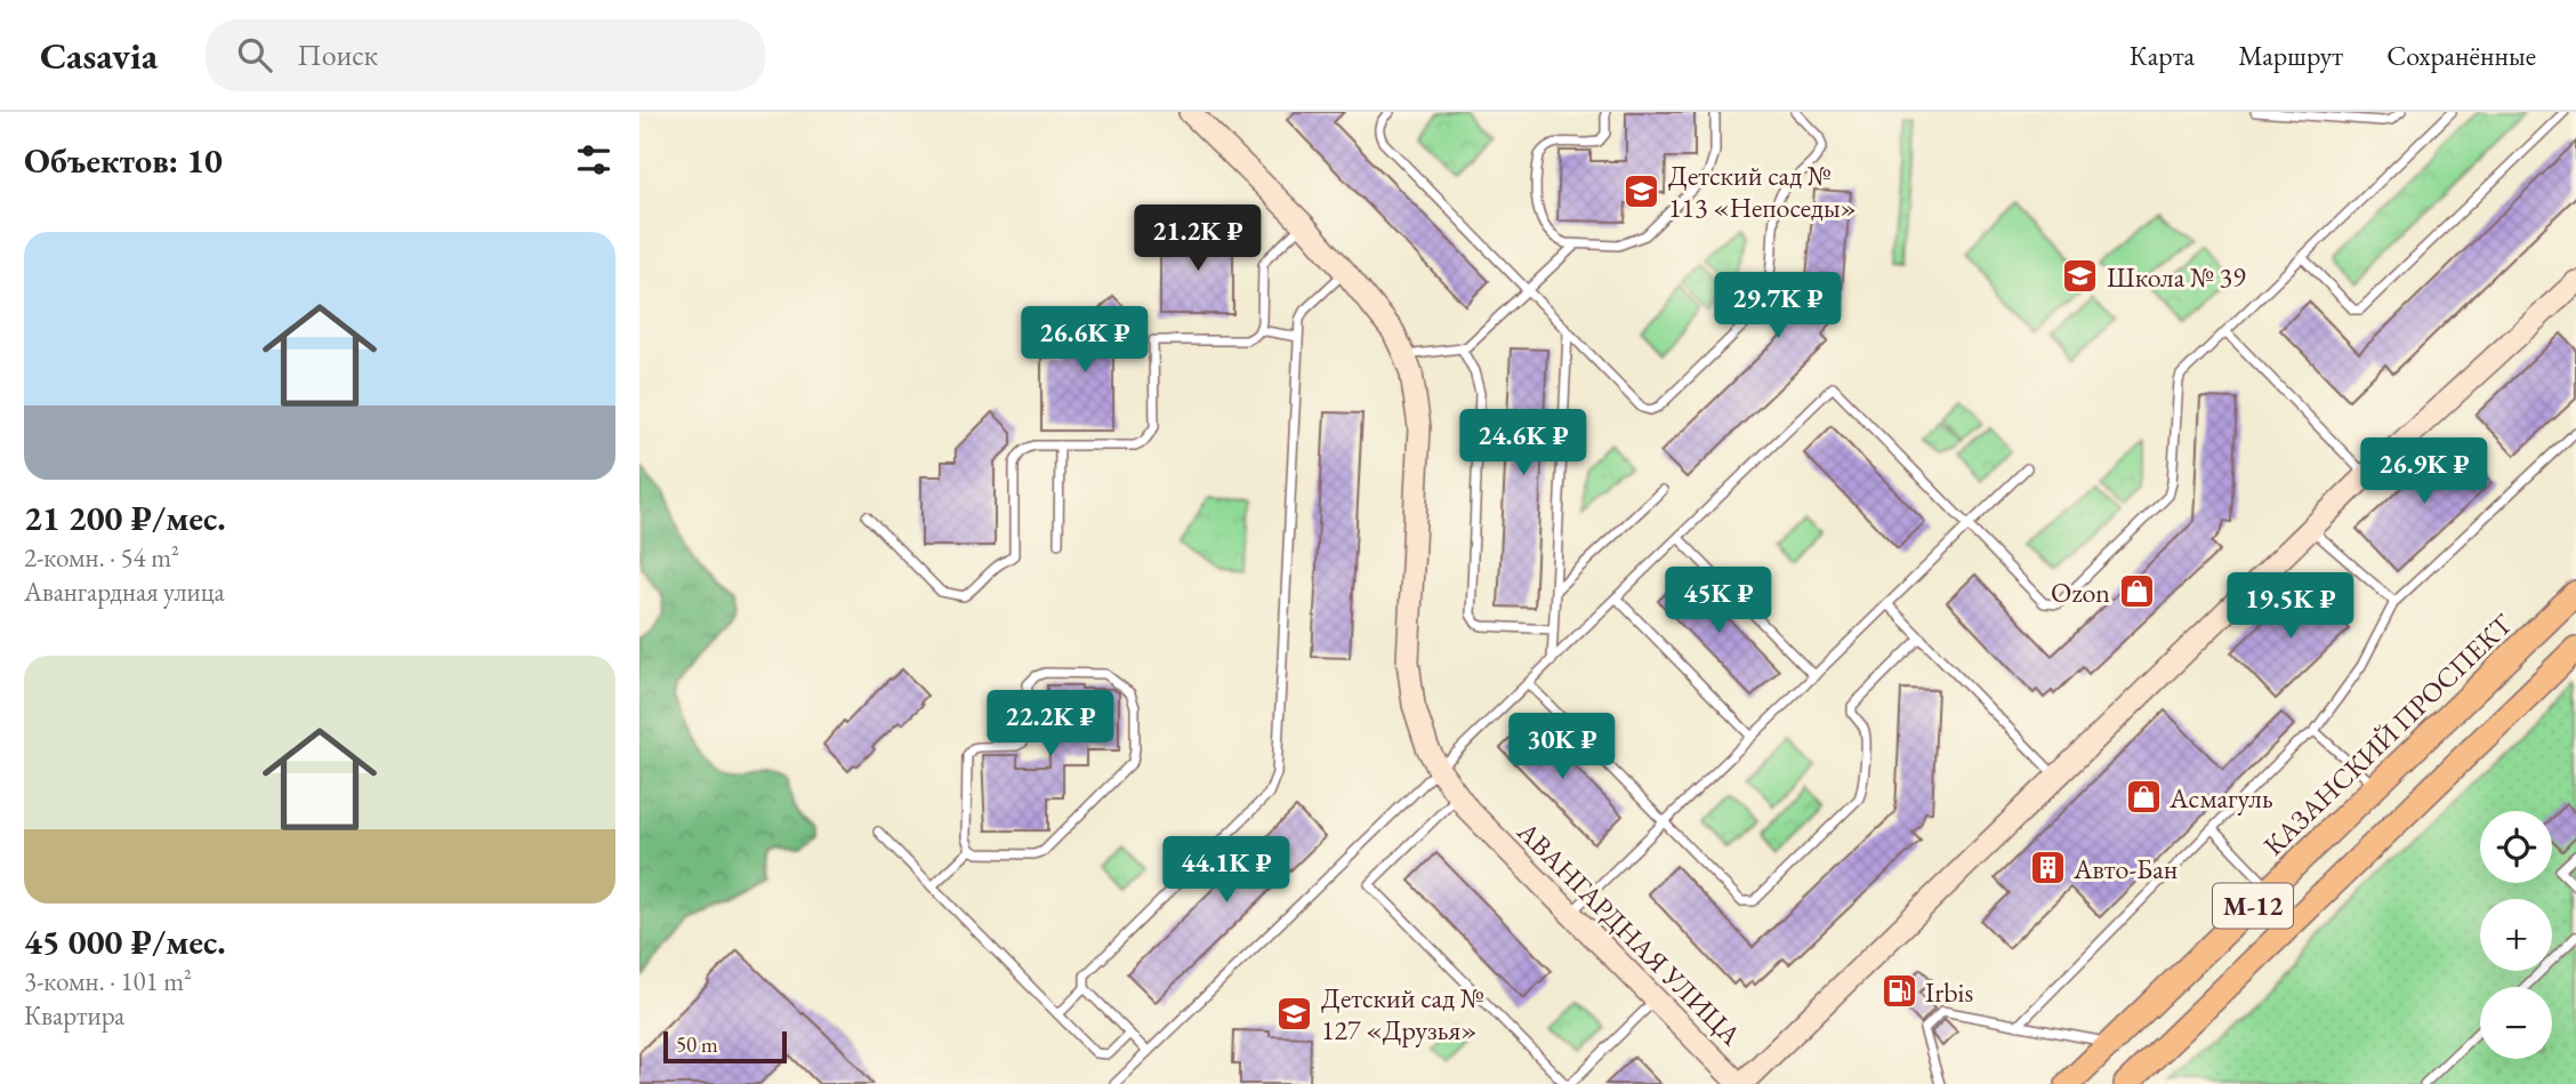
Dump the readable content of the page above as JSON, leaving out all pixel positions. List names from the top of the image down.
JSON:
{
  "streets": {
    "main road": ["КАЗАНСКИЙ ПРОСПЕКТ", "М-12"],
    "street": ["АВАНГАРДНАЯ УЛИЦА"]
  },
  "places": {
    "school or university": ["Детский сад № 113 «Непоседы»", "Школа № 39", "Детский сад № 127 «Друзья»"],
    "shop": ["Ozon", "Асмагуль"],
    "building": ["Авто-Бан"],
    "fuel station": ["Irbis"]
  },
  "scale_bar": "50 m",
  "page": {
    "header": "Casavia",
    "search": "Поиск",
    "nav": ["Карта", "Маршрут", "Сохранённые"],
    "heading": "Объектов: 10",
    "price": [
      "21.2K ₽",
      "29.7K ₽",
      "26.6K ₽",
      "24.6K ₽",
      "26.9K ₽",
      "45K ₽",
      "19.5K ₽",
      "22.2K ₽",
      "30K ₽",
      "44.1K ₽"
    ],
    "list": [
      {
        "name": "21 200 ₽/мес.",
        "note": "2-комн. · 54 m² · Авангардная улица"
      },
      {
        "name": "45 000 ₽/мес.",
        "note": "3-комн. · 101 m² · Квартира"
      }
    ],
    "map_buttons": ["+", "−"],
    "scale": "50 m"
  }
}
